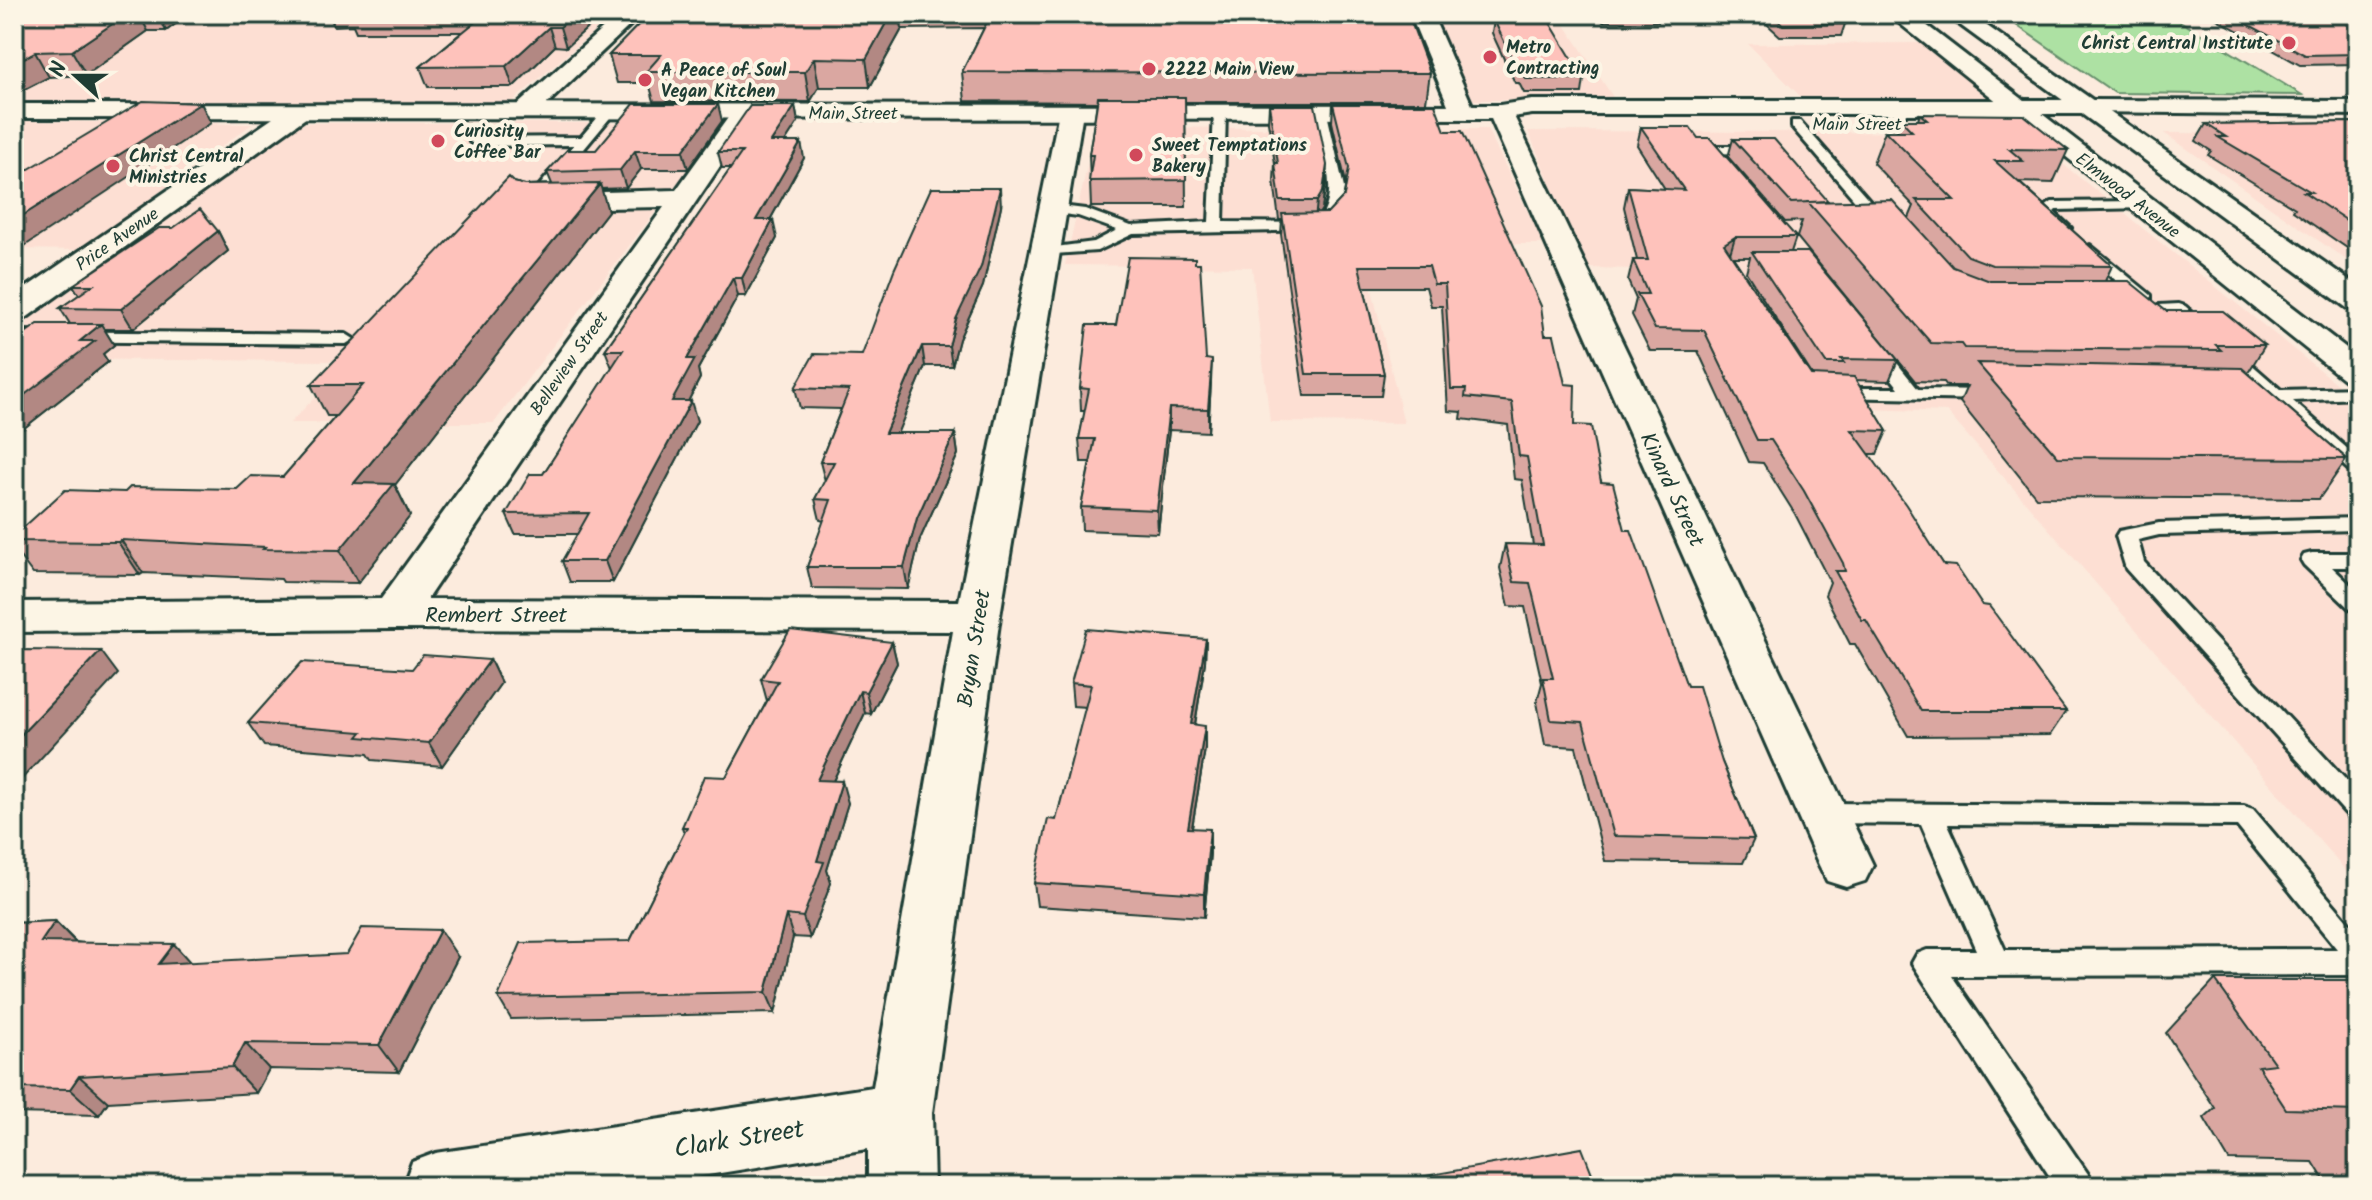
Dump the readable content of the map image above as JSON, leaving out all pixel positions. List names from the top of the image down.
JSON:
{
  "streets": {
    "main road": [
      "Main Street",
      "Elmwood Avenue",
      "Price Avenue",
      "Belleview Street",
      "Kinard Street",
      "Rembert Street",
      "Bryan Street",
      "Clark Street"
    ]
  },
  "crossings": [
    ["Main Street", "Elmwood Avenue"],
    ["Main Street", "Price Avenue"],
    ["Main Street", "Belleview Street"],
    ["Main Street", "Kinard Street"],
    ["Main Street", "Bryan Street"],
    ["Belleview Street", "Rembert Street"],
    ["Rembert Street", "Bryan Street"],
    ["Bryan Street", "Clark Street"]
  ],
  "places": [
    "Christ Central Institute",
    "Metro Contracting",
    "2222 Main View",
    "A Peace of Soul Vegan Kitchen",
    "Curiosity Coffee Bar",
    "Sweet Temptations Bakery",
    "Christ Central Ministries"
  ],
  "north": "left"
}
